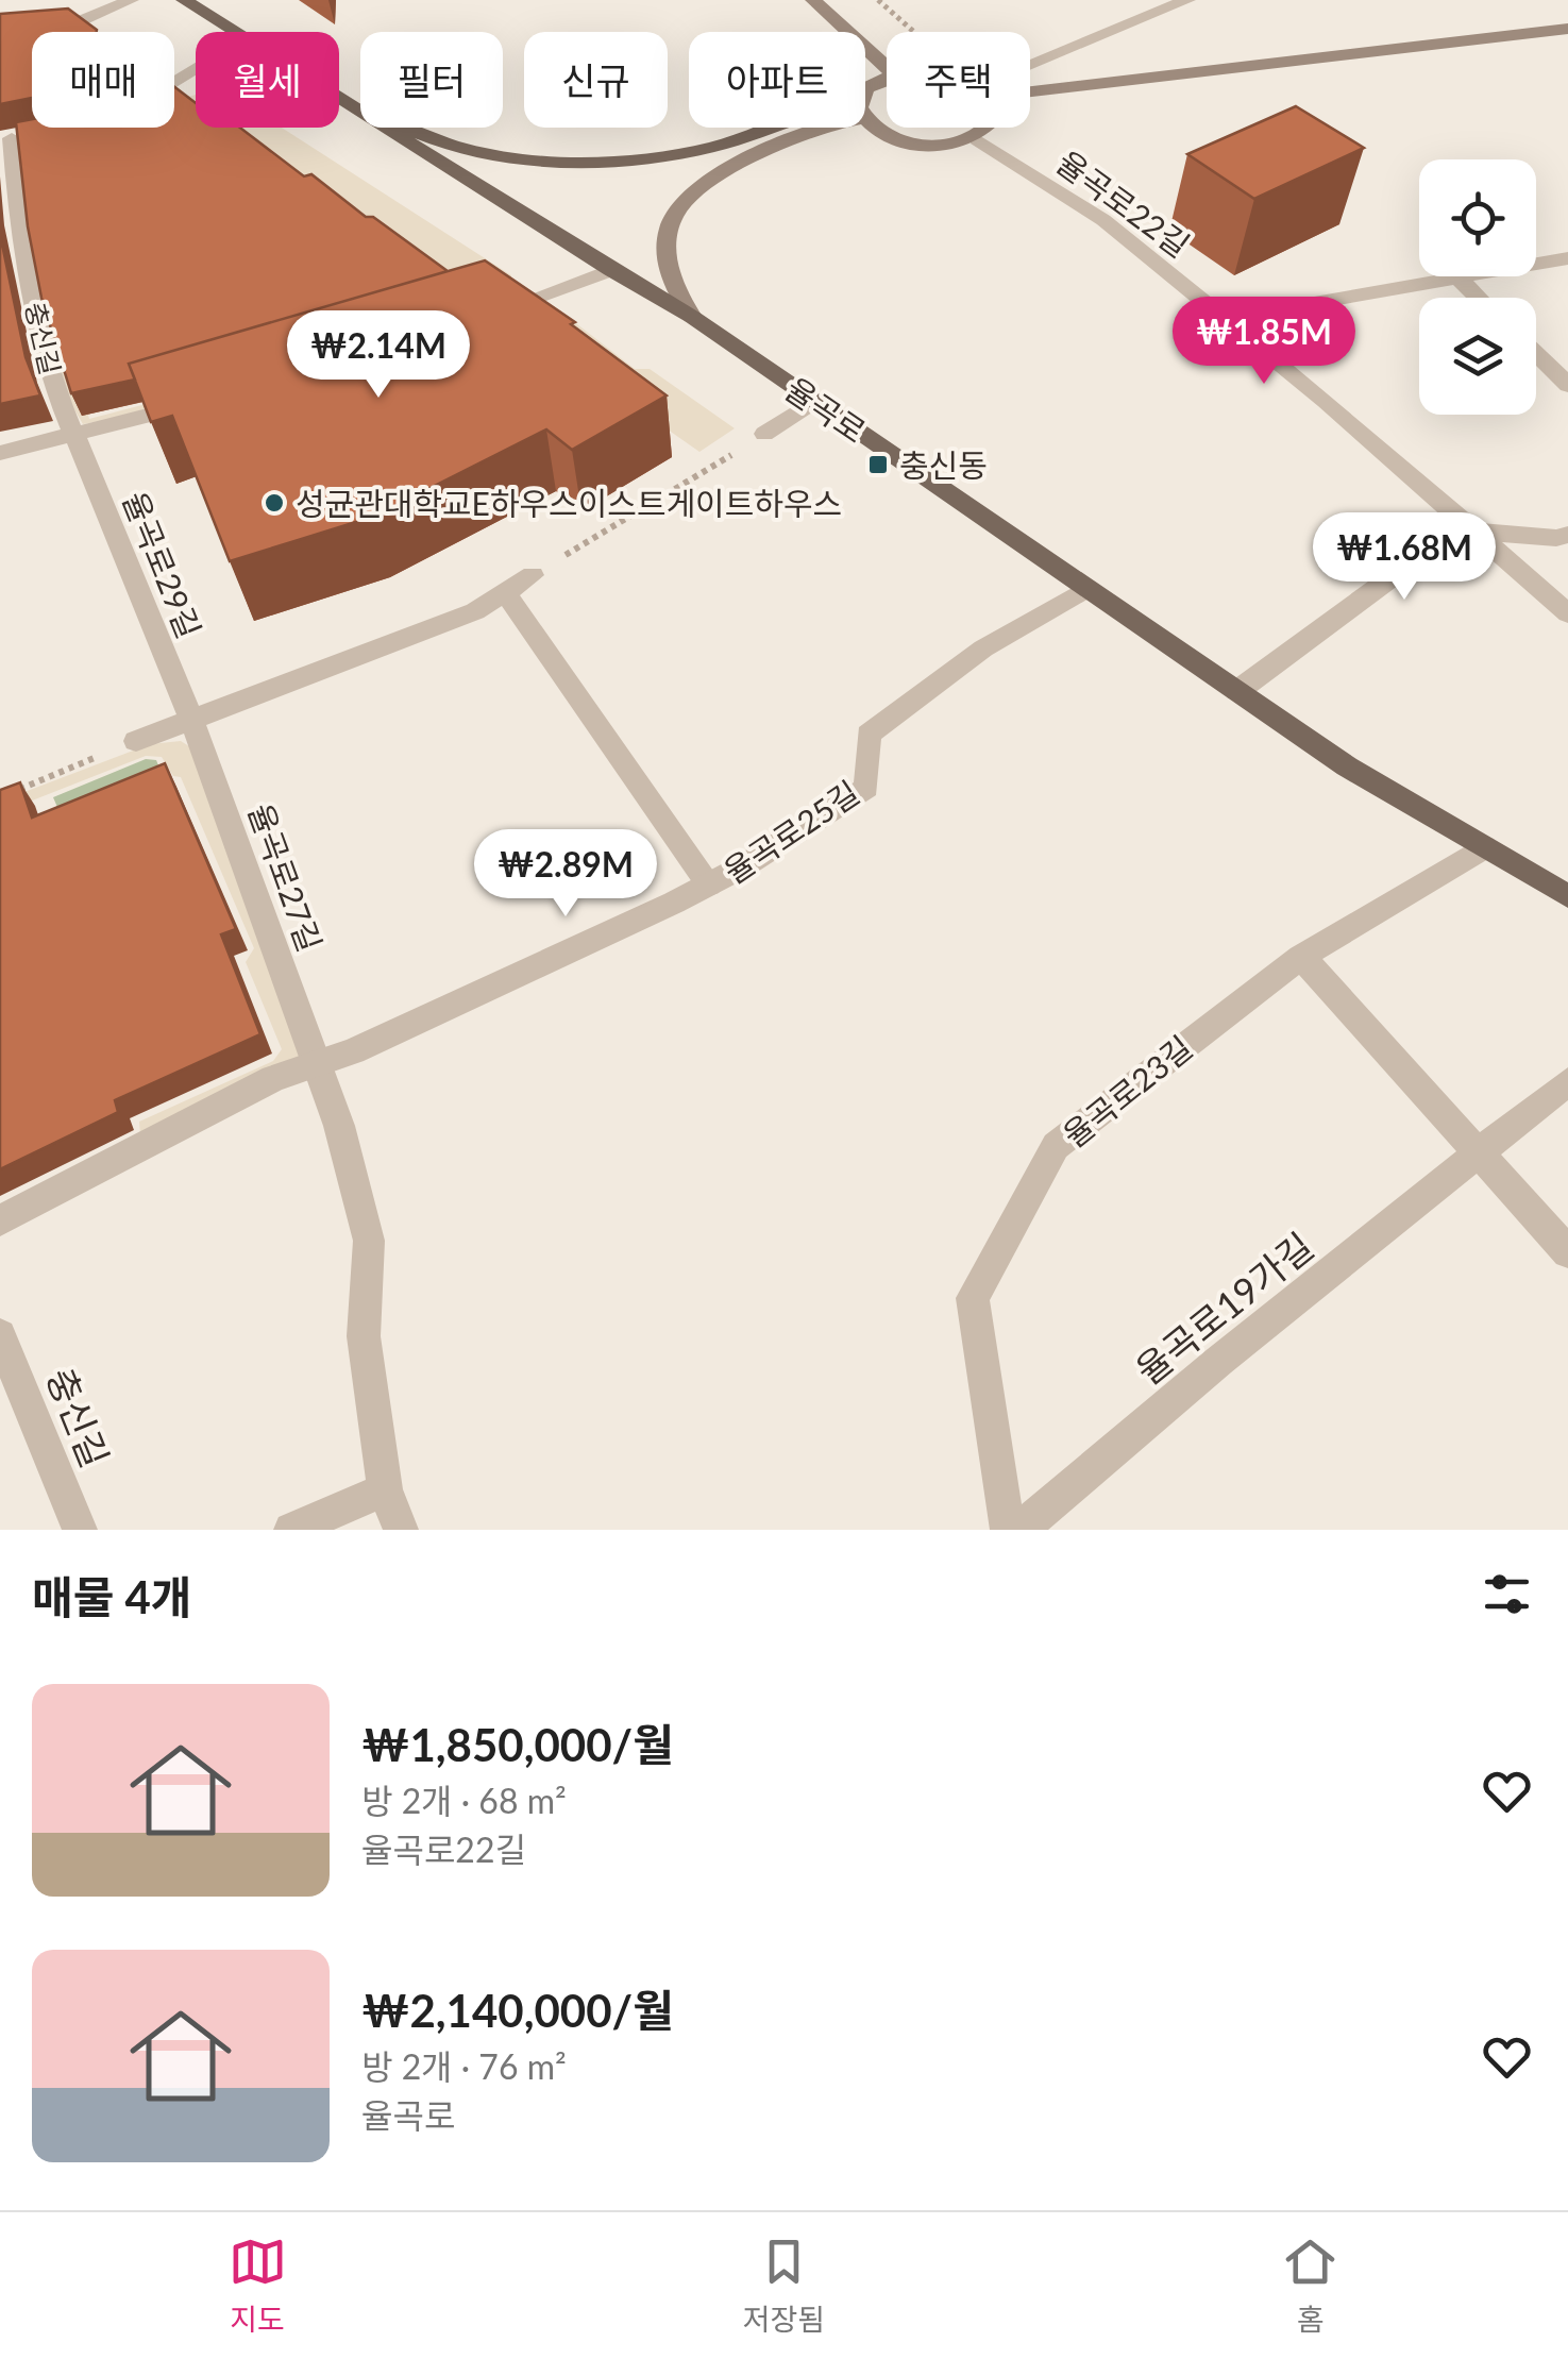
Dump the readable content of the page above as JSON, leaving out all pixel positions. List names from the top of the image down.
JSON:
{
  "streets": {
    "main road": ["율곡로"],
    "street": [
      "율곡로22길",
      "충신길",
      "율곡로29길",
      "율곡로25길",
      "율곡로27길",
      "율곡로23길",
      "율곡로19가길"
    ]
  },
  "crossings": [
    ["충신길", "율곡로29길"],
    ["율곡로", "율곡로25길"],
    ["율곡로", "율곡로23길"],
    ["율곡로29길", "율곡로27길"],
    ["율곡로25길", "율곡로27길"]
  ],
  "places": {
    "transit": ["충신동"],
    "other": ["성균관대학교E하우스이스트게이트하우스"]
  },
  "page": {
    "chip": [
      "매매",
      "월세",
      "필터",
      "신규",
      "아파트",
      "주택"
    ],
    "price": [
      "₩1.85M",
      "₩2.14M",
      "₩1.68M",
      "₩2.89M"
    ],
    "heading": "매물 4개",
    "list": [
      {
        "name": "₩1,850,000/월",
        "note": "방 2개 · 68 m² · 율곡로22길"
      },
      {
        "name": "₩2,140,000/월",
        "note": "방 2개 · 76 m² · 율곡로"
      }
    ],
    "tabs": ["지도", "저장됨", "홈"]
  }
}
